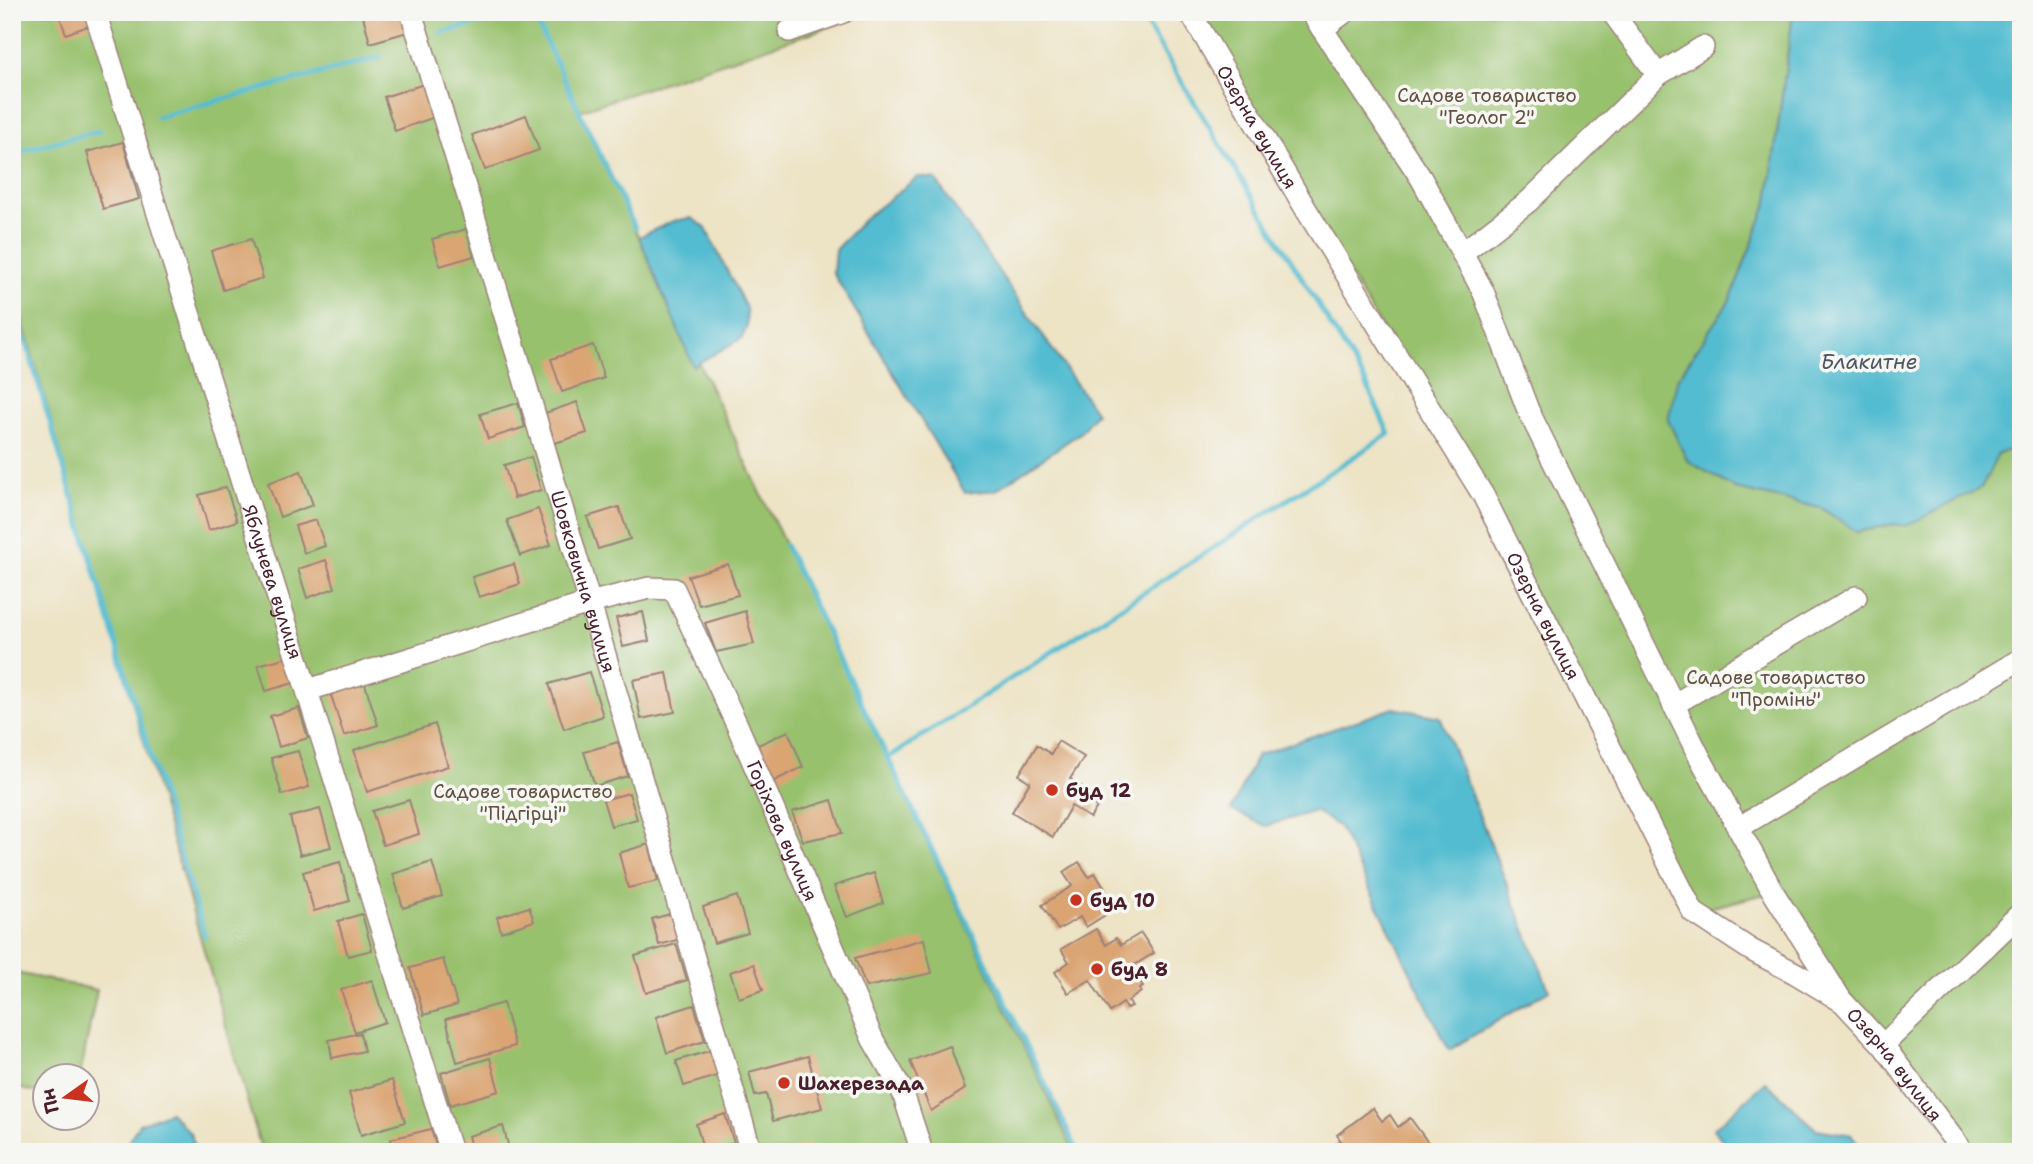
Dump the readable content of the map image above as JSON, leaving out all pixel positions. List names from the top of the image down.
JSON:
{
  "streets": {
    "street": [
      "Озерна вулиця",
      "Шовковична вулиця",
      "Яблунева вулиця",
      "Горіхова вулиця"
    ]
  },
  "crossings": [
    ["Шовковична вулиця", "Горіхова вулиця"]
  ],
  "water": ["Блакитне"],
  "parks": ["Садове товариство \"Геолог 2\"", "Садове товариство \"Промінь\"", "Садове товариство \"Підгірці\""],
  "places": [
    "буд 12",
    "буд 10",
    "буд 8",
    "Шахерезада"
  ],
  "north": "left"
}
